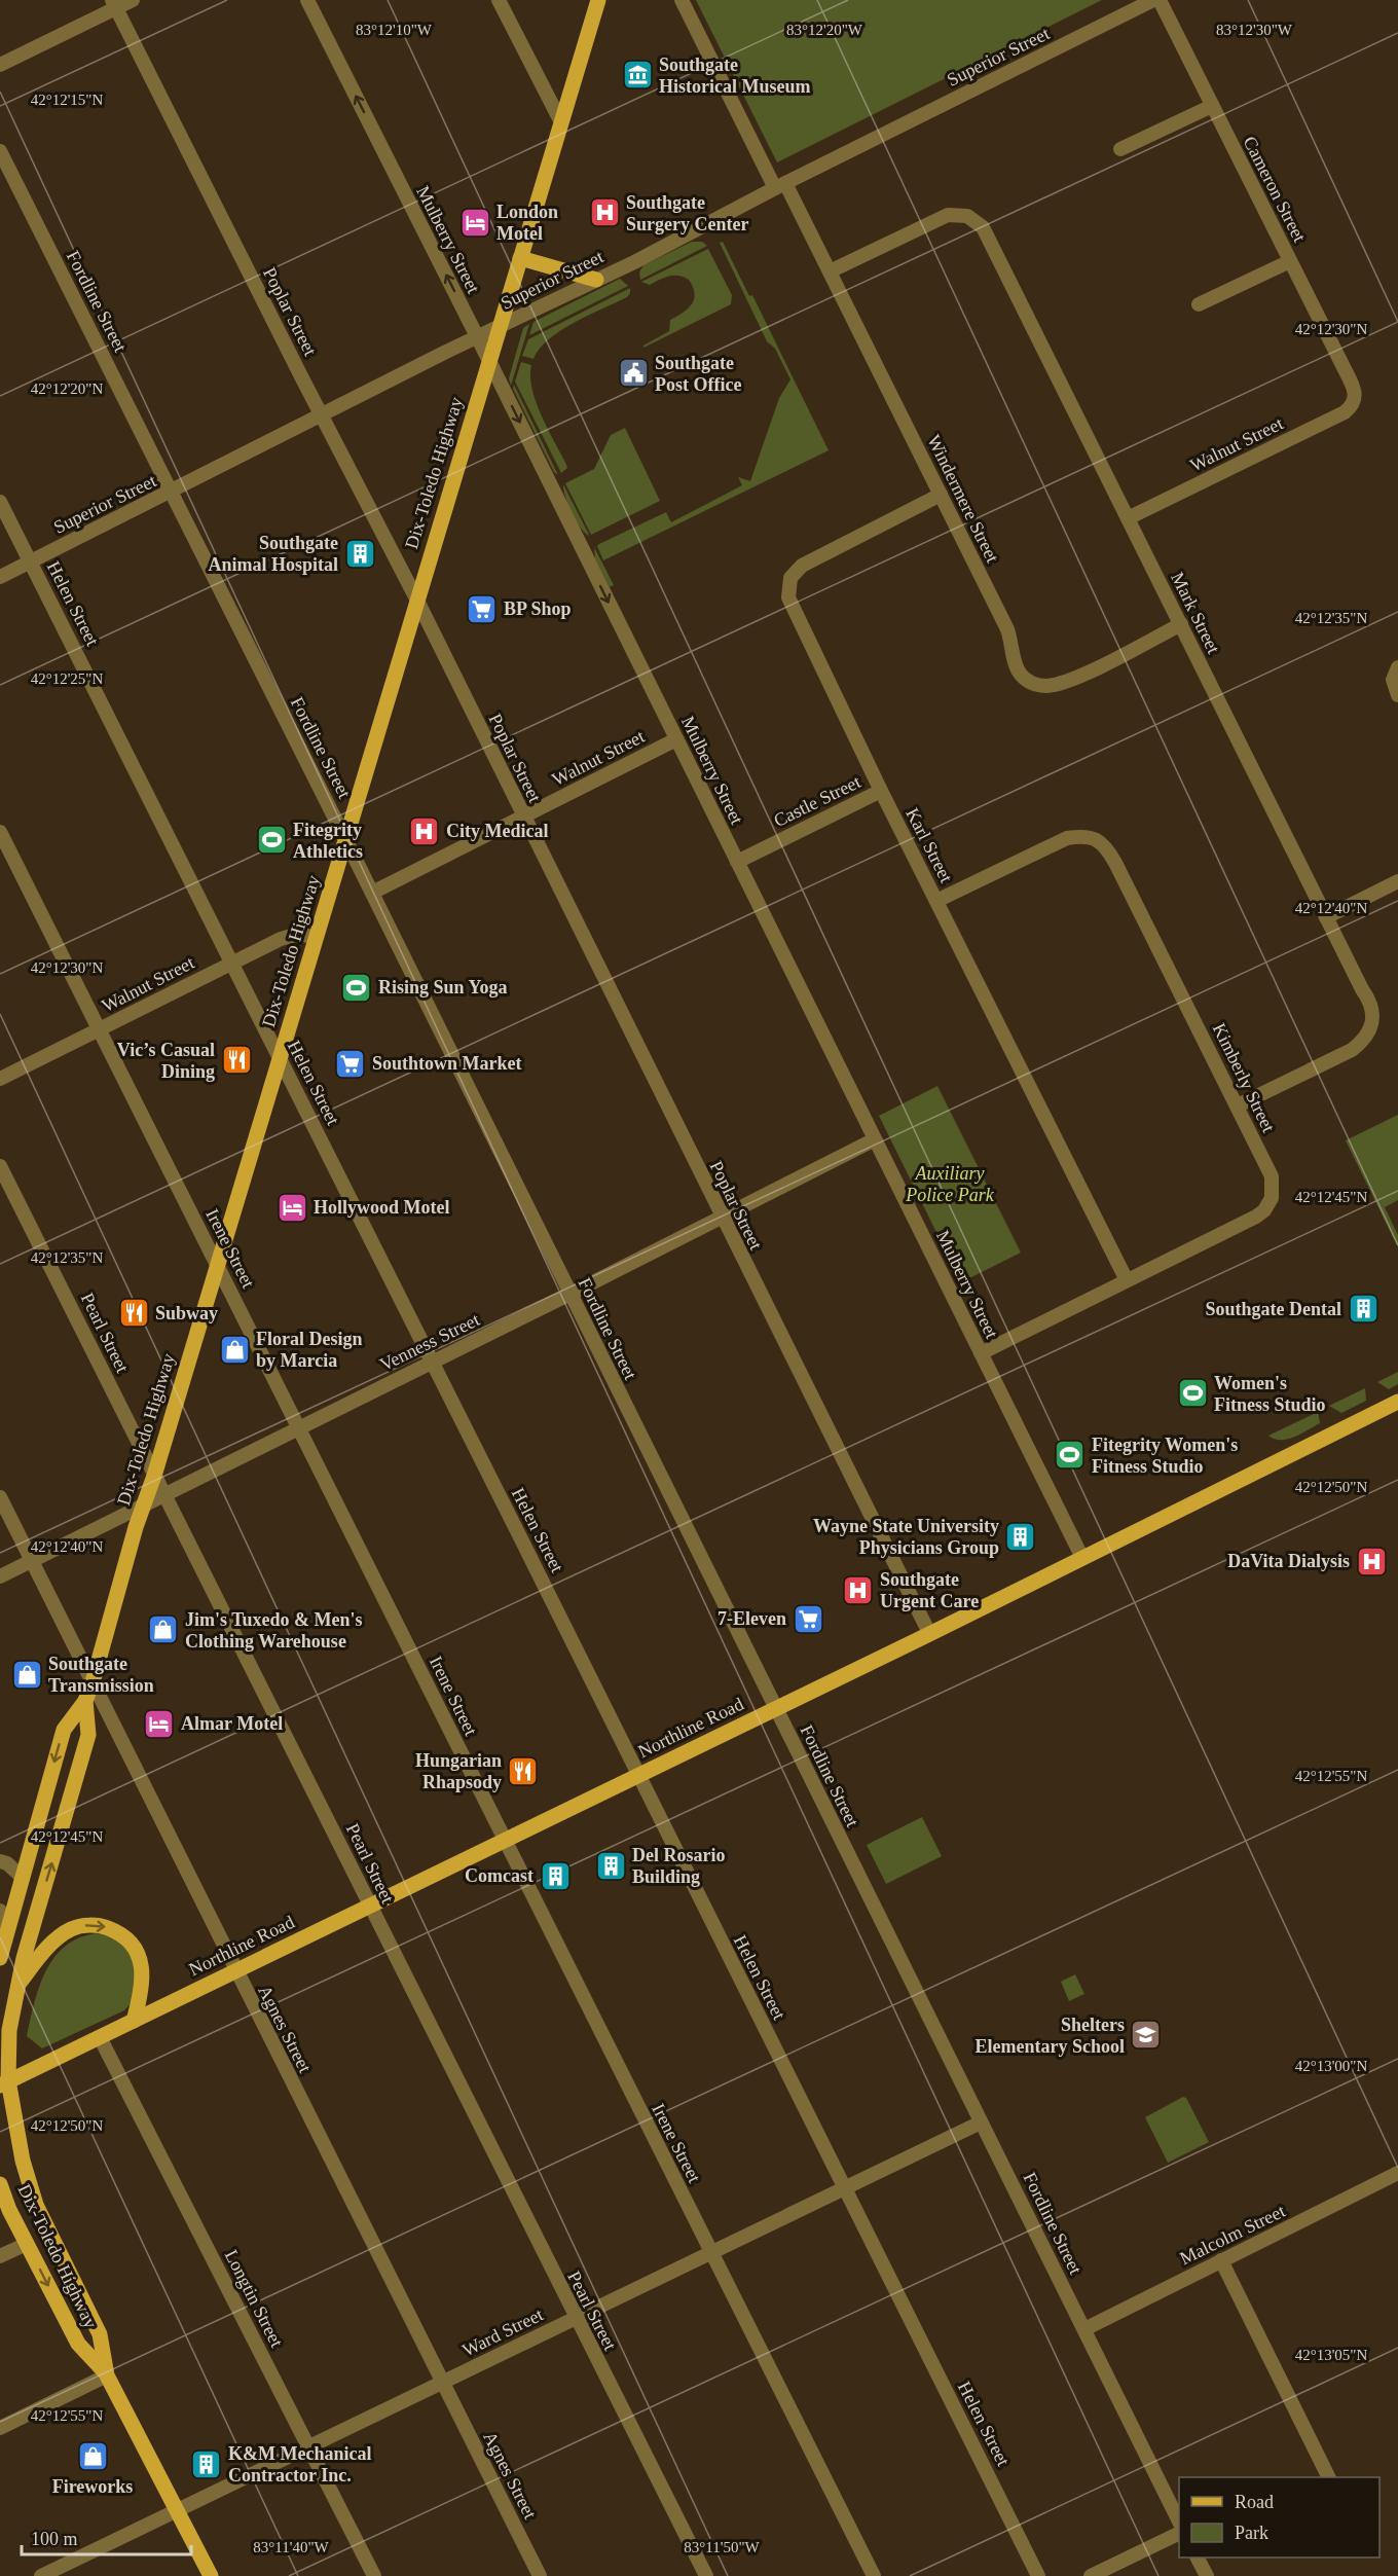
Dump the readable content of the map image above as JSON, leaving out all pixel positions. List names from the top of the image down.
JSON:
{
  "streets": {
    "main road": ["Dix-Toledo Highway", "Northline Road"],
    "street": [
      "Superior Street",
      "Cameron Street",
      "Mulberry Street",
      "Fordline Street",
      "Poplar Street",
      "Walnut Street",
      "Windermere Street",
      "Helen Street",
      "Mark Street",
      "Castle Street",
      "Karl Street",
      "Kimberly Street",
      "Irene Street",
      "Pearl Street",
      "Venness Street",
      "Agnes Street",
      "Malcolm Street",
      "Longtin Street",
      "Ward Street"
    ]
  },
  "crossings": [
    ["Superior Street", "Mulberry Street"],
    ["Superior Street", "Fordline Street"],
    ["Superior Street", "Poplar Street"],
    ["Superior Street", "Dix-Toledo Highway"],
    ["Superior Street", "Windermere Street"],
    ["Superior Street", "Helen Street"],
    ["Cameron Street", "Walnut Street"],
    ["Mulberry Street", "Walnut Street"],
    ["Mulberry Street", "Dix-Toledo Highway"],
    ["Mulberry Street", "Castle Street"],
    ["Mulberry Street", "Kimberly Street"],
    ["Mulberry Street", "Venness Street"],
    ["Mulberry Street", "Northline Road"],
    ["Fordline Street", "Walnut Street"],
    ["Fordline Street", "Dix-Toledo Highway"],
    ["Fordline Street", "Venness Street"],
    ["Fordline Street", "Northline Road"],
    ["Fordline Street", "Malcolm Street"],
    ["Fordline Street", "Ward Street"],
    ["Poplar Street", "Walnut Street"],
    ["Poplar Street", "Dix-Toledo Highway"],
    ["Poplar Street", "Venness Street"],
    ["Poplar Street", "Northline Road"],
    ["Walnut Street", "Dix-Toledo Highway"],
    ["Walnut Street", "Helen Street"],
    ["Walnut Street", "Mark Street"],
    ["Walnut Street", "Irene Street"],
    ["Dix-Toledo Highway", "Helen Street"],
    ["Dix-Toledo Highway", "Irene Street"],
    ["Dix-Toledo Highway", "Pearl Street"],
    ["Dix-Toledo Highway", "Venness Street"],
    ["Dix-Toledo Highway", "Northline Road"],
    ["Dix-Toledo Highway", "Agnes Street"],
    ["Dix-Toledo Highway", "Ward Street"],
    ["Windermere Street", "Mark Street"],
    ["Windermere Street", "Karl Street"],
    ["Helen Street", "Venness Street"],
    ["Helen Street", "Northline Road"],
    ["Helen Street", "Ward Street"],
    ["Mark Street", "Kimberly Street"],
    ["Castle Street", "Karl Street"],
    ["Karl Street", "Kimberly Street"],
    ["Irene Street", "Venness Street"],
    ["Irene Street", "Northline Road"],
    ["Irene Street", "Ward Street"],
    ["Pearl Street", "Venness Street"],
    ["Pearl Street", "Northline Road"],
    ["Pearl Street", "Ward Street"],
    ["Venness Street", "Agnes Street"],
    ["Northline Road", "Agnes Street"],
    ["Northline Road", "Longtin Street"],
    ["Agnes Street", "Ward Street"],
    ["Longtin Street", "Ward Street"]
  ],
  "parks": ["Auxiliary Police Park"],
  "places": {
    "museum": ["Southgate Historical Museum"],
    "hospital": [
      "Southgate Surgery Center",
      "City Medical",
      "DaVita Dialysis",
      "Southgate Urgent Care"
    ],
    "hotel": ["London Motel", "Hollywood Motel", "Almar Motel"],
    "public building": ["Southgate Post Office"],
    "building": [
      "Southgate Animal Hospital",
      "Southgate Dental",
      "Wayne State University Physicians Group",
      "Del Rosario Building",
      "Comcast",
      "K&M Mechanical Contractor Inc."
    ],
    "supermarket": ["BP Shop", "Southtown Market", "7-Eleven"],
    "sports": [
      "Fitegrity Athletics",
      "Rising Sun Yoga",
      "Women's Fitness Studio",
      "Fitegrity Women's Fitness Studio"
    ],
    "restaurant": ["Vic’s Casual Dining", "Subway", "Hungarian Rhapsody"],
    "shop": [
      "Floral Design by Marcia",
      "Jim's Tuxedo & Men's Clothing Warehouse",
      "Southgate Transmission",
      "Fireworks"
    ],
    "school or university": ["Shelters Elementary School"]
  },
  "legend": ["Road", "Park"],
  "scale_bar": "100 m",
  "coordinates": [
    "83°12'10\"W",
    "83°12'20\"W",
    "83°12'30\"W",
    "42°12'15\"N",
    "42°12'30\"N",
    "42°12'20\"N",
    "42°12'35\"N",
    "42°12'25\"N",
    "42°12'40\"N",
    "42°12'45\"N",
    "42°12'50\"N",
    "42°12'55\"N",
    "42°13'00\"N",
    "42°13'05\"N",
    "83°11'40\"W",
    "83°11'50\"W"
  ]
}
